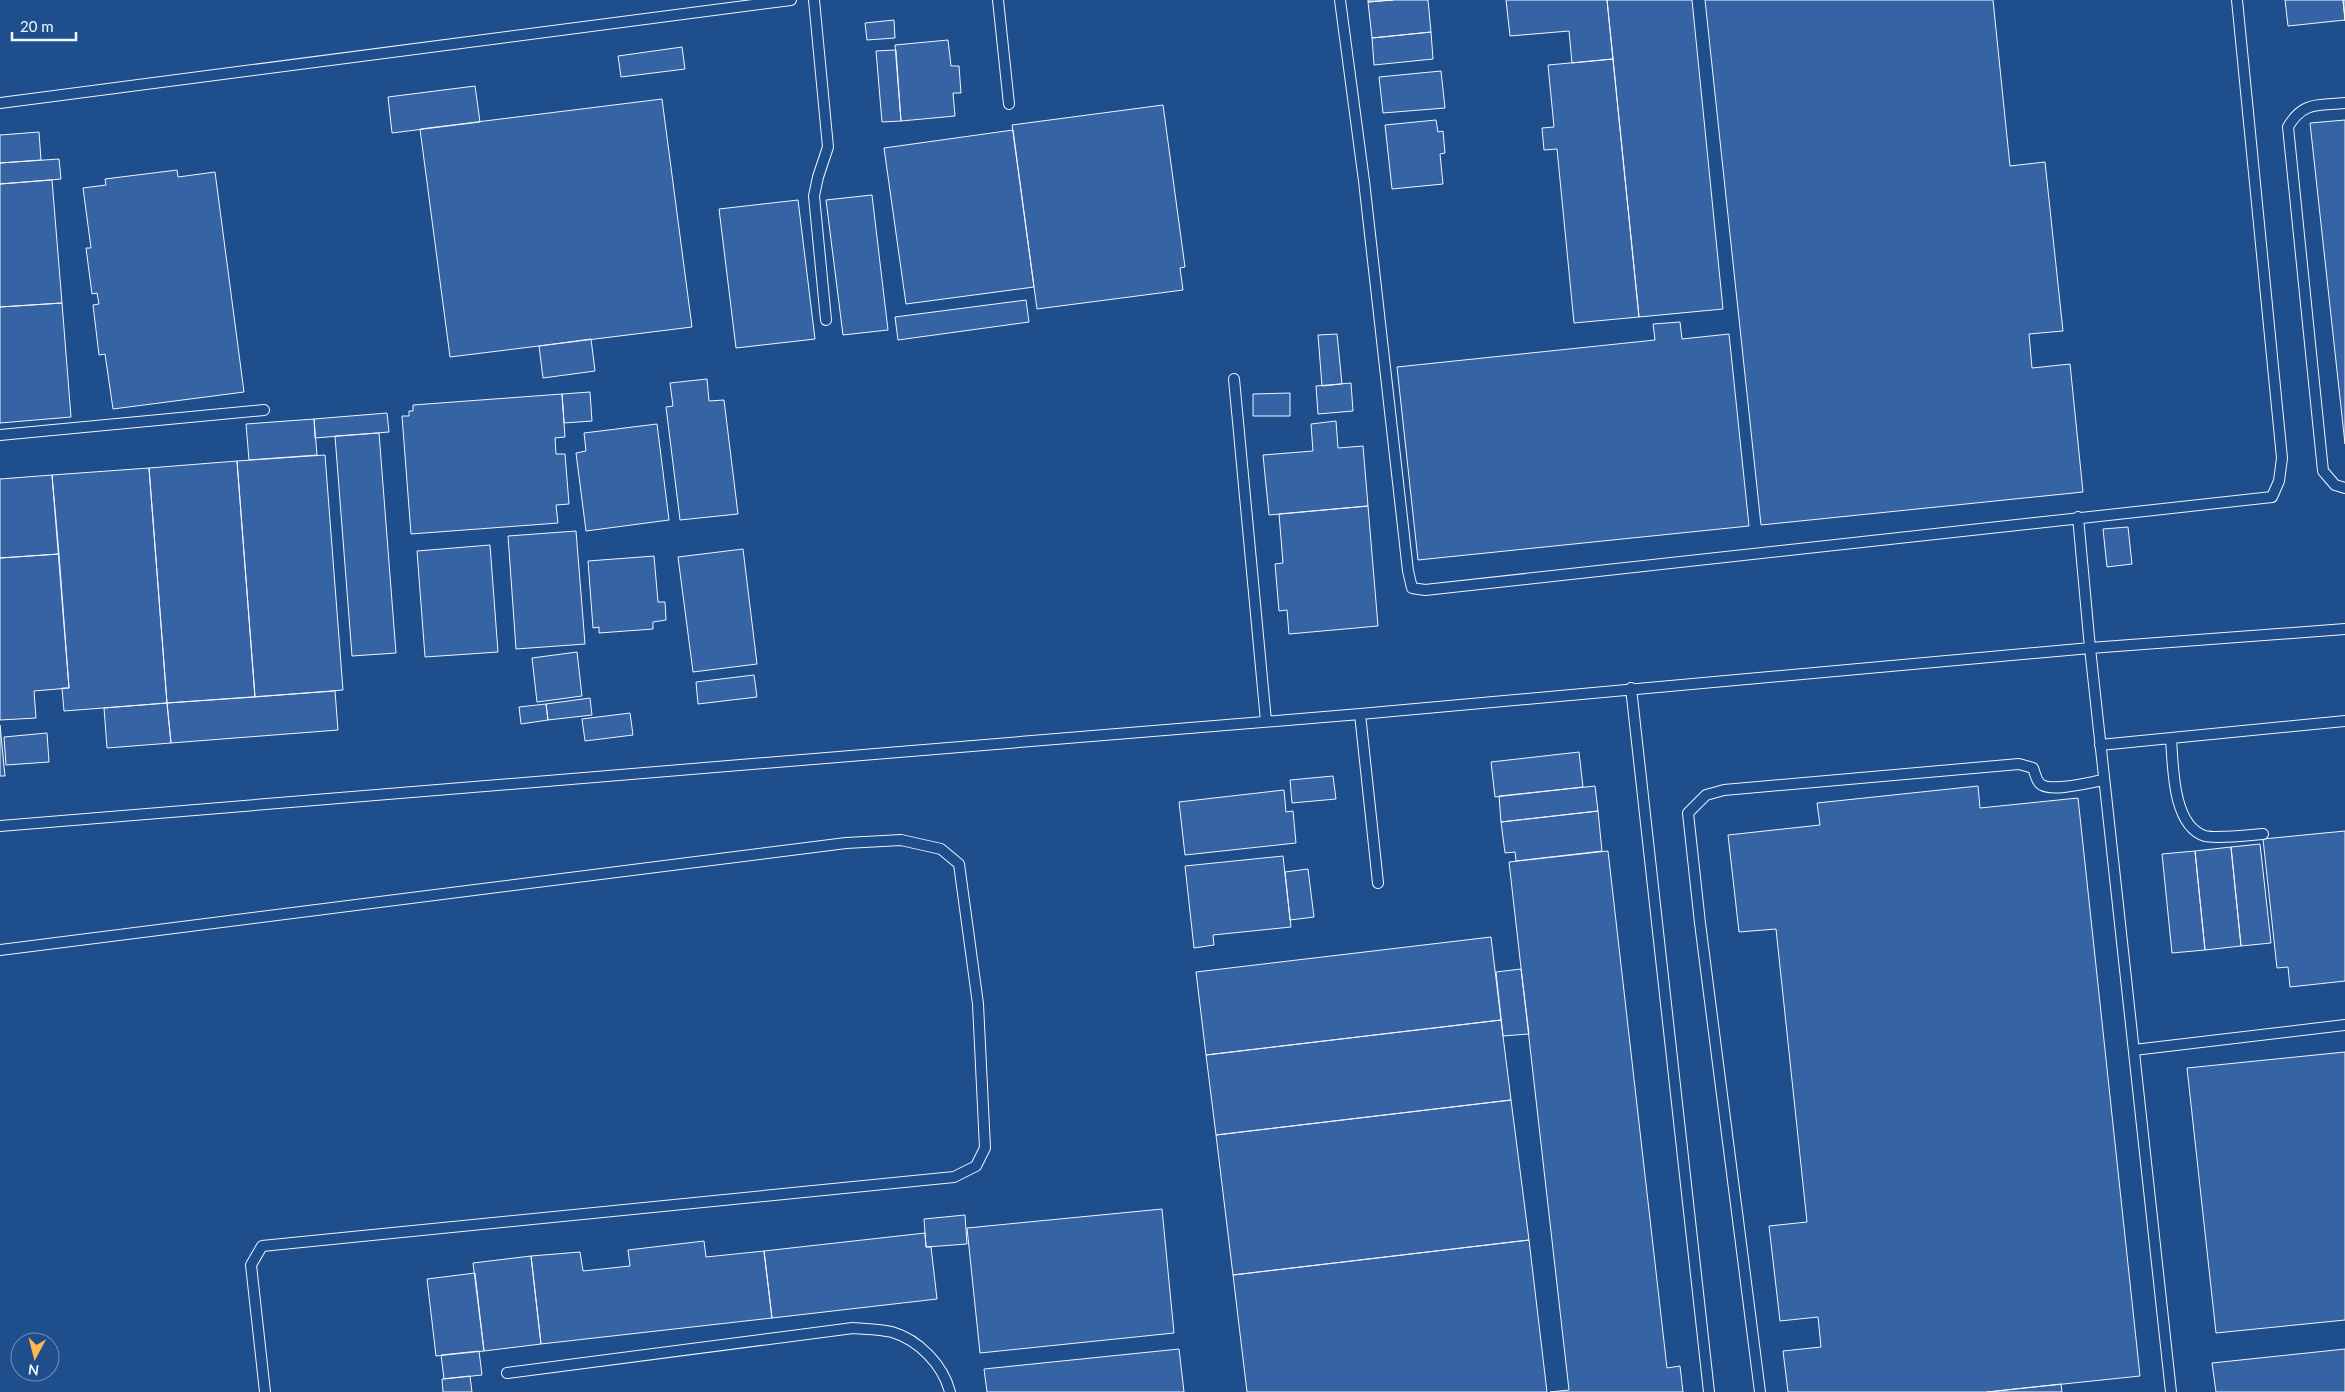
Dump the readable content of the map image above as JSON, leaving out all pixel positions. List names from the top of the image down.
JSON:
{
  "scale_bar": "20 m",
  "north": "bottom"
}
